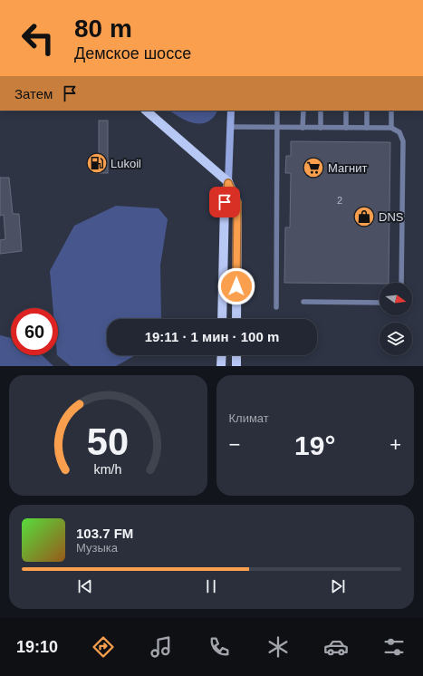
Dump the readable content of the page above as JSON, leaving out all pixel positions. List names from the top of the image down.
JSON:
{
  "places": {
    "fuel station": ["Lukoil"],
    "supermarket": ["Магнит"],
    "shop": ["DNS"]
  },
  "house_numbers": ["2"],
  "north": "right",
  "page": {
    "turn": ["80 m", "Демское шоссе"],
    "then": "Затем",
    "limit": "60",
    "trip": "19:11 · 1 мин · 100 m",
    "tile": "Климат",
    "heat": ["−", "19°", "+"],
    "song": ["103.7 FM", "Музыка"],
    "tabs": "19:10",
    "gauge": ["50", "km/h"]
  }
}
